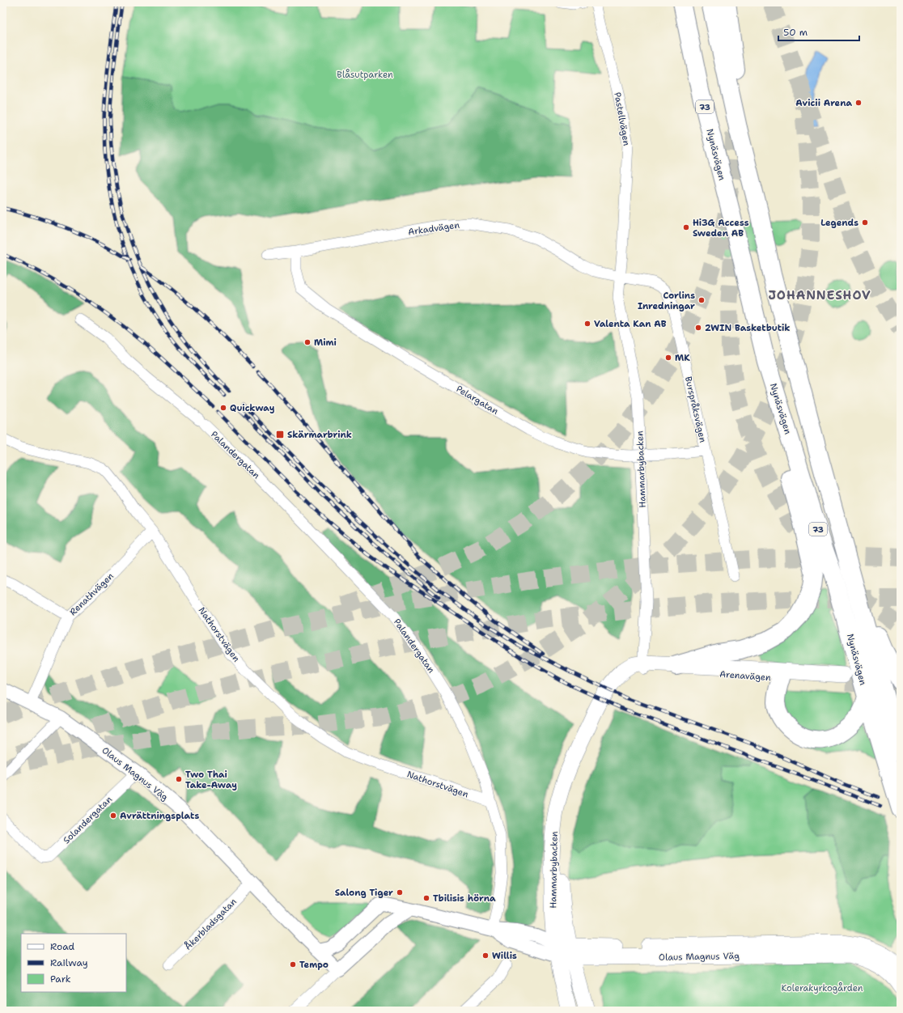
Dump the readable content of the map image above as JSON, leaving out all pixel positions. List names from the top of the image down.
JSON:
{
  "streets": {
    "highway": ["73", "Nynäsvägen"],
    "main road": ["Hammarbybacken", "Arenavägen", "Olaus Magnus Väg"],
    "street": [
      "Pastellvägen",
      "Arkadvägen",
      "Pelargatan",
      "Burspråksvägen",
      "Palandergatan",
      "Renathvägen",
      "Nathorstvägen",
      "Solandergatan",
      "Åkerbladsgatan"
    ]
  },
  "crossings": [
    ["Pastellvägen", "Arkadvägen"],
    ["Pastellvägen", "Burspråksvägen"],
    ["Pastellvägen", "Hammarbybacken"],
    ["Arkadvägen", "Pelargatan"],
    ["Arkadvägen", "Burspråksvägen"],
    ["Arkadvägen", "Hammarbybacken"],
    ["Pelargatan", "Burspråksvägen"],
    ["Burspråksvägen", "Hammarbybacken"],
    ["Palandergatan", "Nathorstvägen"],
    ["Palandergatan", "Olaus Magnus Väg"],
    ["Hammarbybacken", "Arenavägen"],
    ["Hammarbybacken", "Olaus Magnus Väg"],
    ["Renathvägen", "Nathorstvägen"],
    ["Renathvägen", "Olaus Magnus Väg"],
    ["Olaus Magnus Väg", "Solandergatan"],
    ["Olaus Magnus Väg", "Åkerbladsgatan"]
  ],
  "districts": ["JOHANNESHOV"],
  "parks": ["Blåsutparken", "Kolerakyrkogården"],
  "places": {
    "other": [
      "Avicii Arena",
      "Legends",
      "Hi3G Access Sweden AB",
      "Corlins Inredningar",
      "Valenta Kan AB",
      "2WIN Basketbutik",
      "Mimi",
      "MK",
      "Quickway",
      "Two Thai Take-Away",
      "Avrättningsplats",
      "Salong Tiger",
      "Tbilisis hörna",
      "Willis",
      "Tempo"
    ],
    "transit": ["Skärmarbrink"]
  },
  "legend": ["Road", "Railway", "Park"],
  "scale_bar": "50 m"
}
